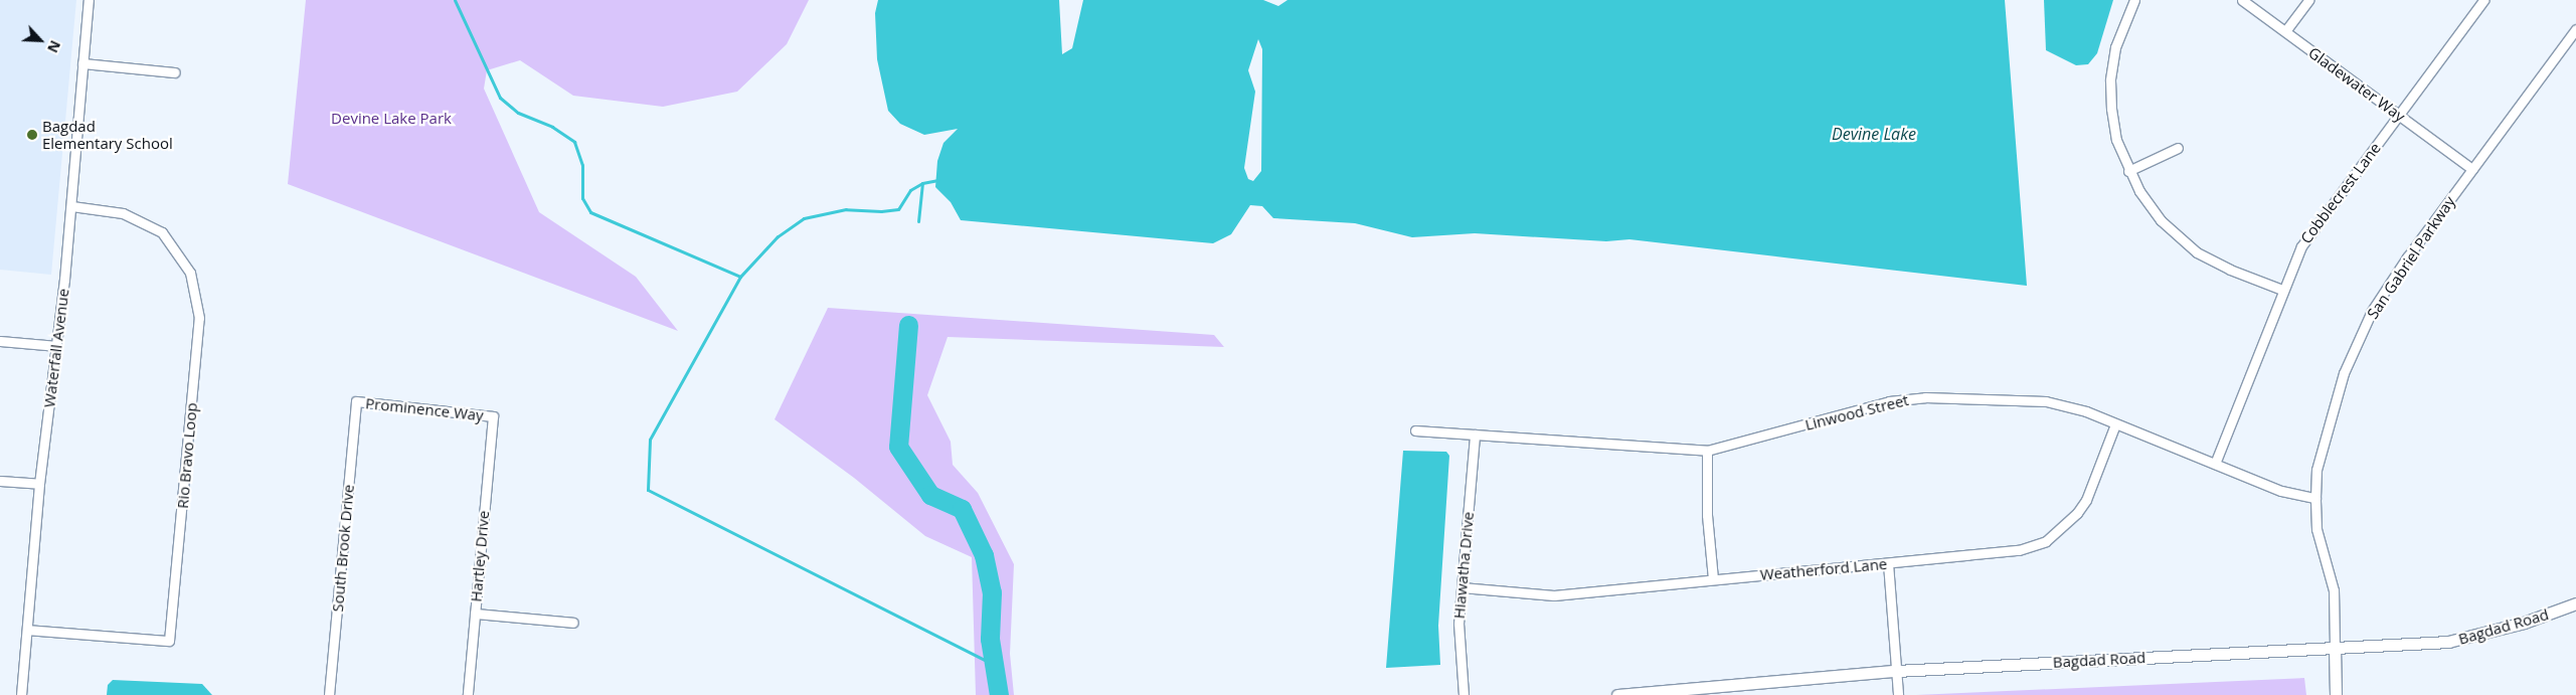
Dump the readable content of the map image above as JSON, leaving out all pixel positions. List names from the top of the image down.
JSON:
{
  "streets": {
    "street": [
      "Gladewater Way",
      "Cobblecrest Lane",
      "San Gabriel Parkway",
      "Waterfall Avenue",
      "Prominence Way",
      "Linwood Street",
      "Rio Bravo Loop",
      "South Brook Drive",
      "Hartley Drive",
      "Hiawatha Drive",
      "Weatherford Lane",
      "Bagdad Road"
    ]
  },
  "crossings": [
    ["Gladewater Way", "Cobblecrest Lane"],
    ["Gladewater Way", "San Gabriel Parkway"],
    ["Cobblecrest Lane", "Linwood Street"],
    ["San Gabriel Parkway", "Linwood Street"],
    ["San Gabriel Parkway", "Bagdad Road"],
    ["Waterfall Avenue", "Rio Bravo Loop"],
    ["Prominence Way", "South Brook Drive"],
    ["Prominence Way", "Hartley Drive"],
    ["Linwood Street", "Hiawatha Drive"],
    ["Linwood Street", "Weatherford Lane"],
    ["Hiawatha Drive", "Weatherford Lane"]
  ],
  "water": ["Devine Lake"],
  "parks": ["Devine Lake Park"],
  "places": ["Bagdad Elementary School"],
  "north": "bottom right"
}
